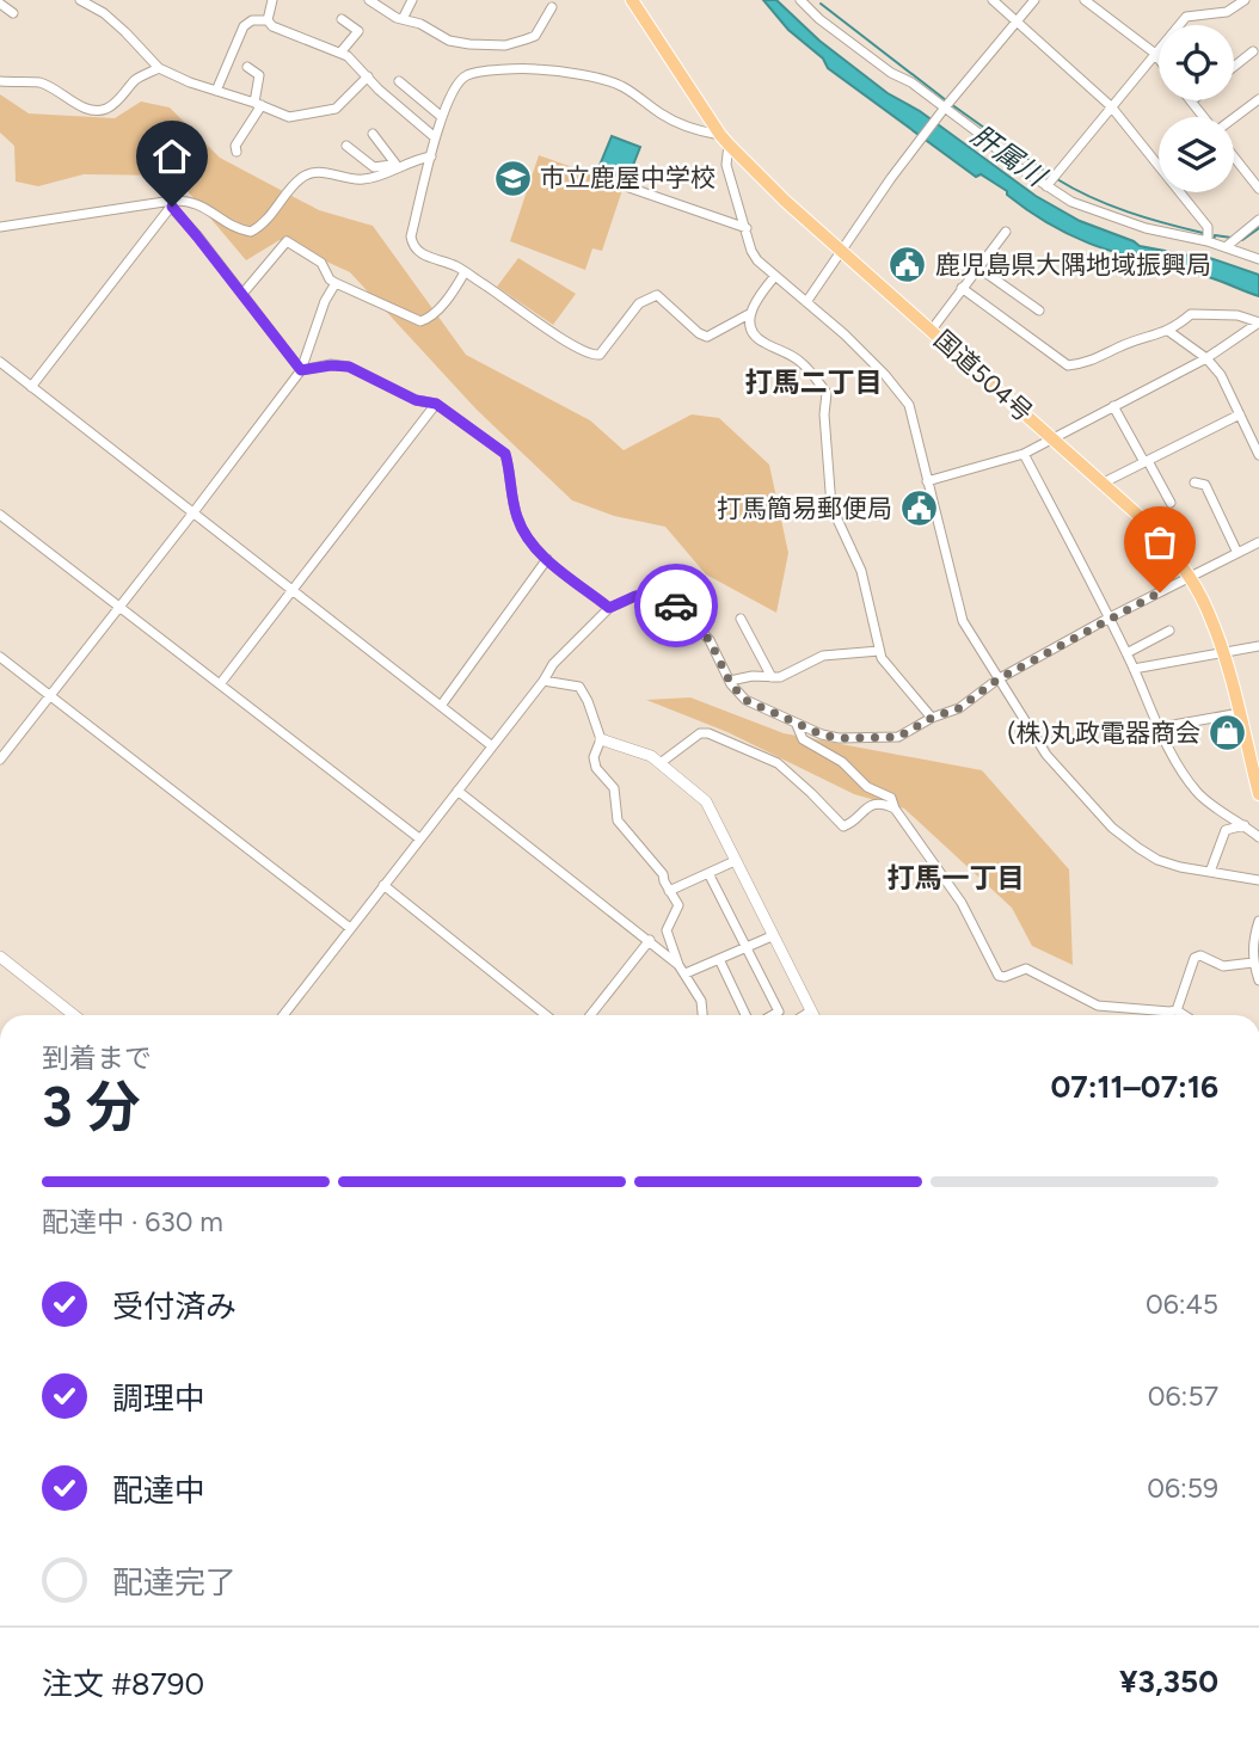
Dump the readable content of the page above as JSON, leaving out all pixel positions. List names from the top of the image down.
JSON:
{
  "streets": {
    "highway": ["国道504号"]
  },
  "districts": ["打馬二丁目", "打馬一丁目"],
  "water": ["肝属川"],
  "places": {
    "school or university": ["市立鹿屋中学校"],
    "public building": ["鹿児島県大隅地域振興局", "打馬簡易郵便局"],
    "shop": ["(株)丸政電器商会"]
  },
  "page": {
    "heading": ["3 分", "到着まで", "07:11–07:16"],
    "panel": ["注文 #8790", "¥3,350"],
    "bar": "配達中 · 630 m",
    "list": [
      ["受付済み", "06:45"],
      ["調理中", "06:57"],
      ["配達中", "06:59"],
      "配達完了"
    ]
  }
}
